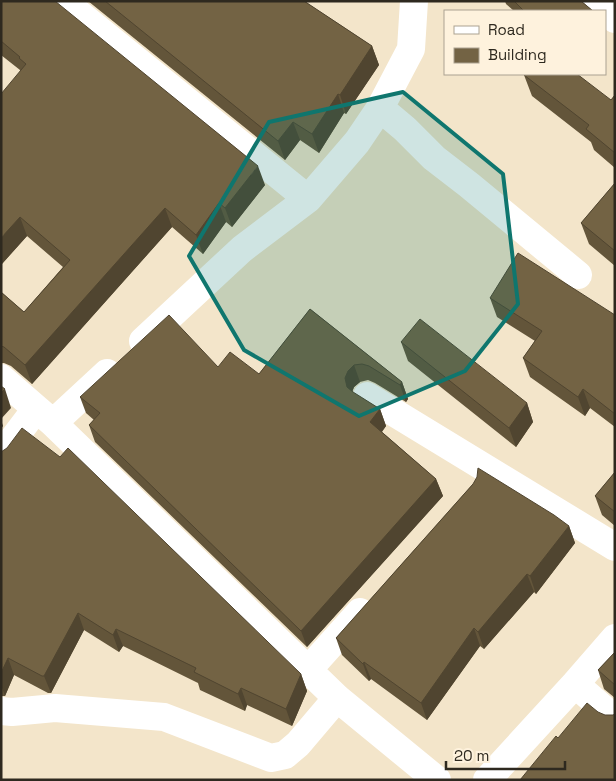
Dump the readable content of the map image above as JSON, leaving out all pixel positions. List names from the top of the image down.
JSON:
{
  "legend": ["Road", "Building"],
  "scale_bar": "20 m"
}
